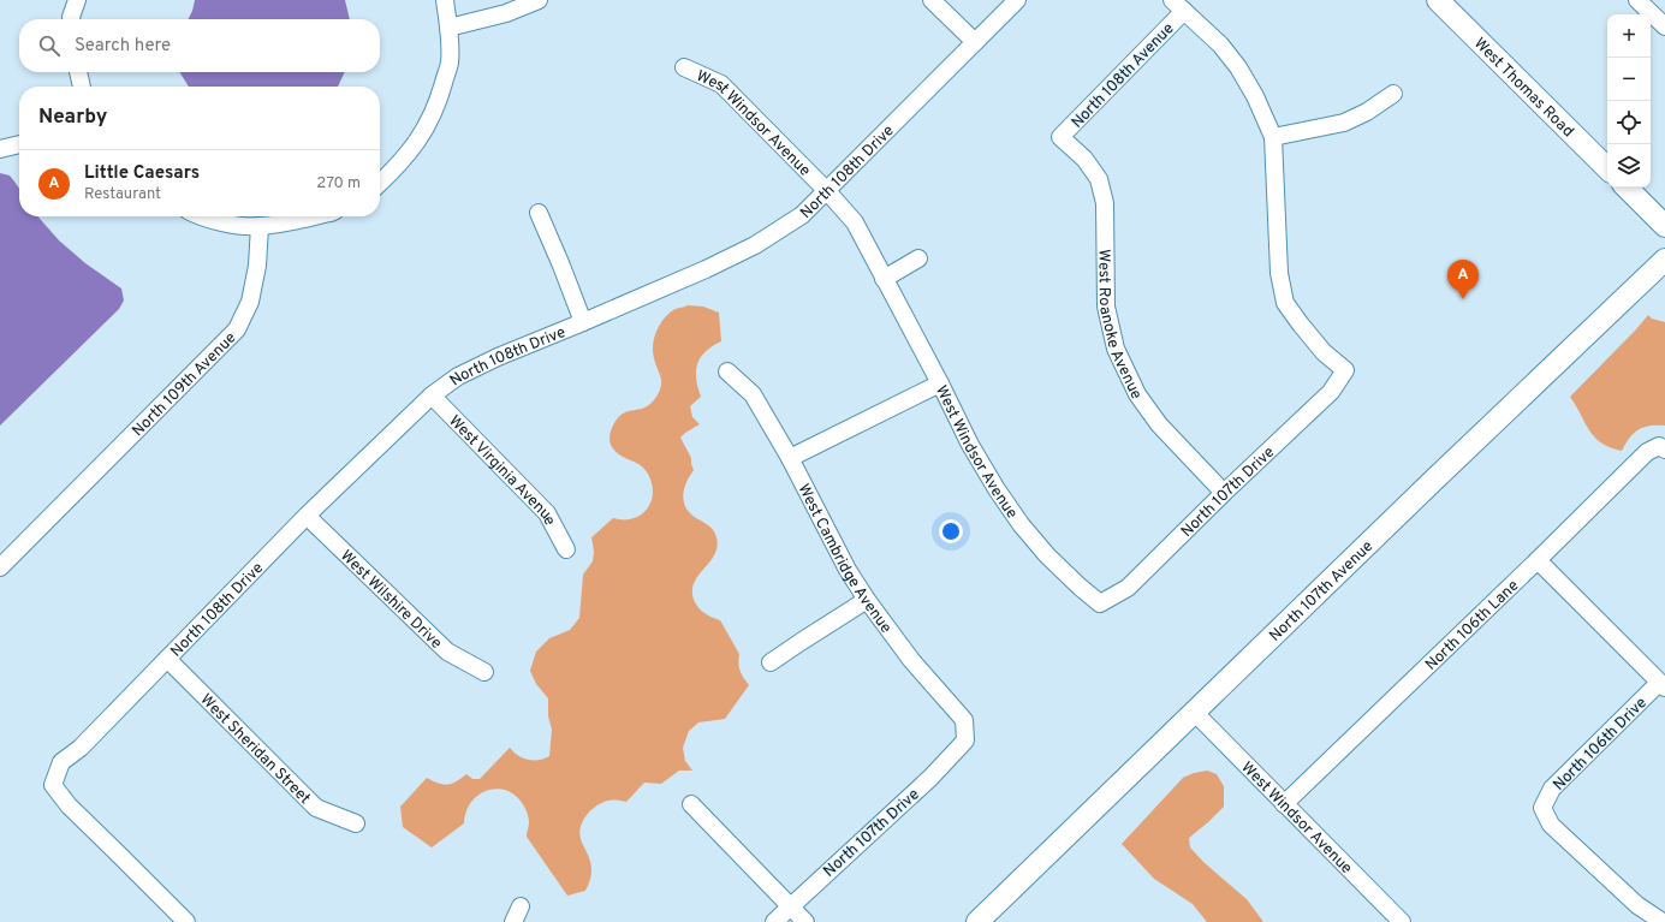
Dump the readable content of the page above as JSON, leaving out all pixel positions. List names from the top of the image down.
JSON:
{
  "streets": {
    "main road": ["West Thomas Road", "North 107th Avenue"],
    "street": [
      "North 108th Avenue",
      "West Windsor Avenue",
      "North 108th Drive",
      "West Roanoke Avenue",
      "North 109th Avenue",
      "West Virginia Avenue",
      "North 107th Drive",
      "West Cambridge Avenue",
      "West Wilshire Drive",
      "North 106th Lane",
      "North 106th Drive",
      "West Sheridan Street"
    ]
  },
  "crossings": [
    ["North 108th Avenue", "West Roanoke Avenue"],
    ["West Windsor Avenue", "North 108th Drive"],
    ["West Windsor Avenue", "North 107th Drive"],
    ["West Windsor Avenue", "North 107th Avenue"],
    ["West Windsor Avenue", "North 106th Lane"],
    ["North 108th Drive", "West Virginia Avenue"],
    ["North 108th Drive", "West Wilshire Drive"],
    ["North 108th Drive", "West Sheridan Street"],
    ["West Roanoke Avenue", "North 107th Drive"],
    ["North 107th Drive", "West Cambridge Avenue"]
  ],
  "page": {
    "map_buttons": ["+", "−"],
    "search": "Search here",
    "heading": "Nearby",
    "list": [
      {
        "mark": "A",
        "name": "Little Caesars",
        "note": "Restaurant",
        "value": "270 m"
      }
    ],
    "pins": "A"
  }
}
